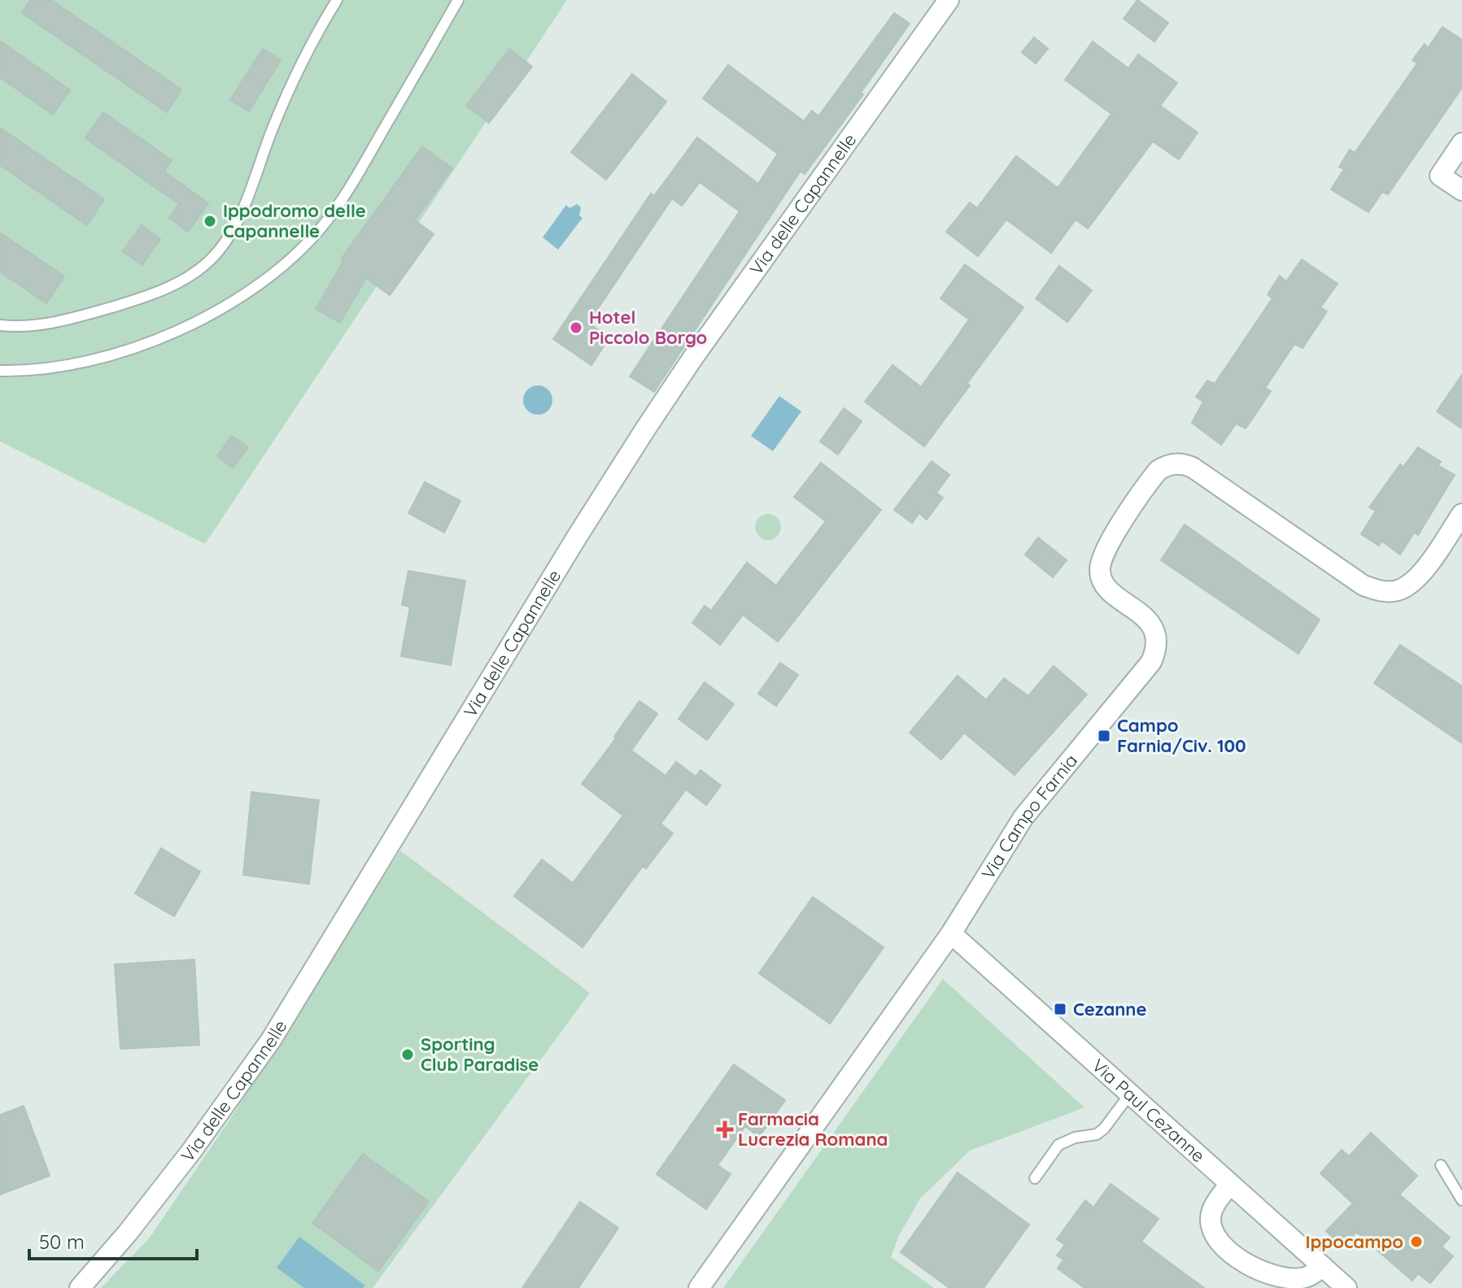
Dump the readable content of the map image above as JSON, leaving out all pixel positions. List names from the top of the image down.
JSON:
{
  "streets": {
    "street": ["Via delle Capannelle", "Via Campo Farnia", "Via Paul Cezanne"]
  },
  "crossings": [
    ["Via Campo Farnia", "Via Paul Cezanne"]
  ],
  "places": {
    "other": [
      "Ippodromo delle Capannelle",
      "Hotel Piccolo Borgo",
      "Sporting Club Paradise",
      "Ippocampo"
    ],
    "transit": ["Campo Farnia/Civ. 100", "Cezanne"],
    "health": ["Farmacia Lucrezia Romana"]
  },
  "scale_bar": "50 m"
}
